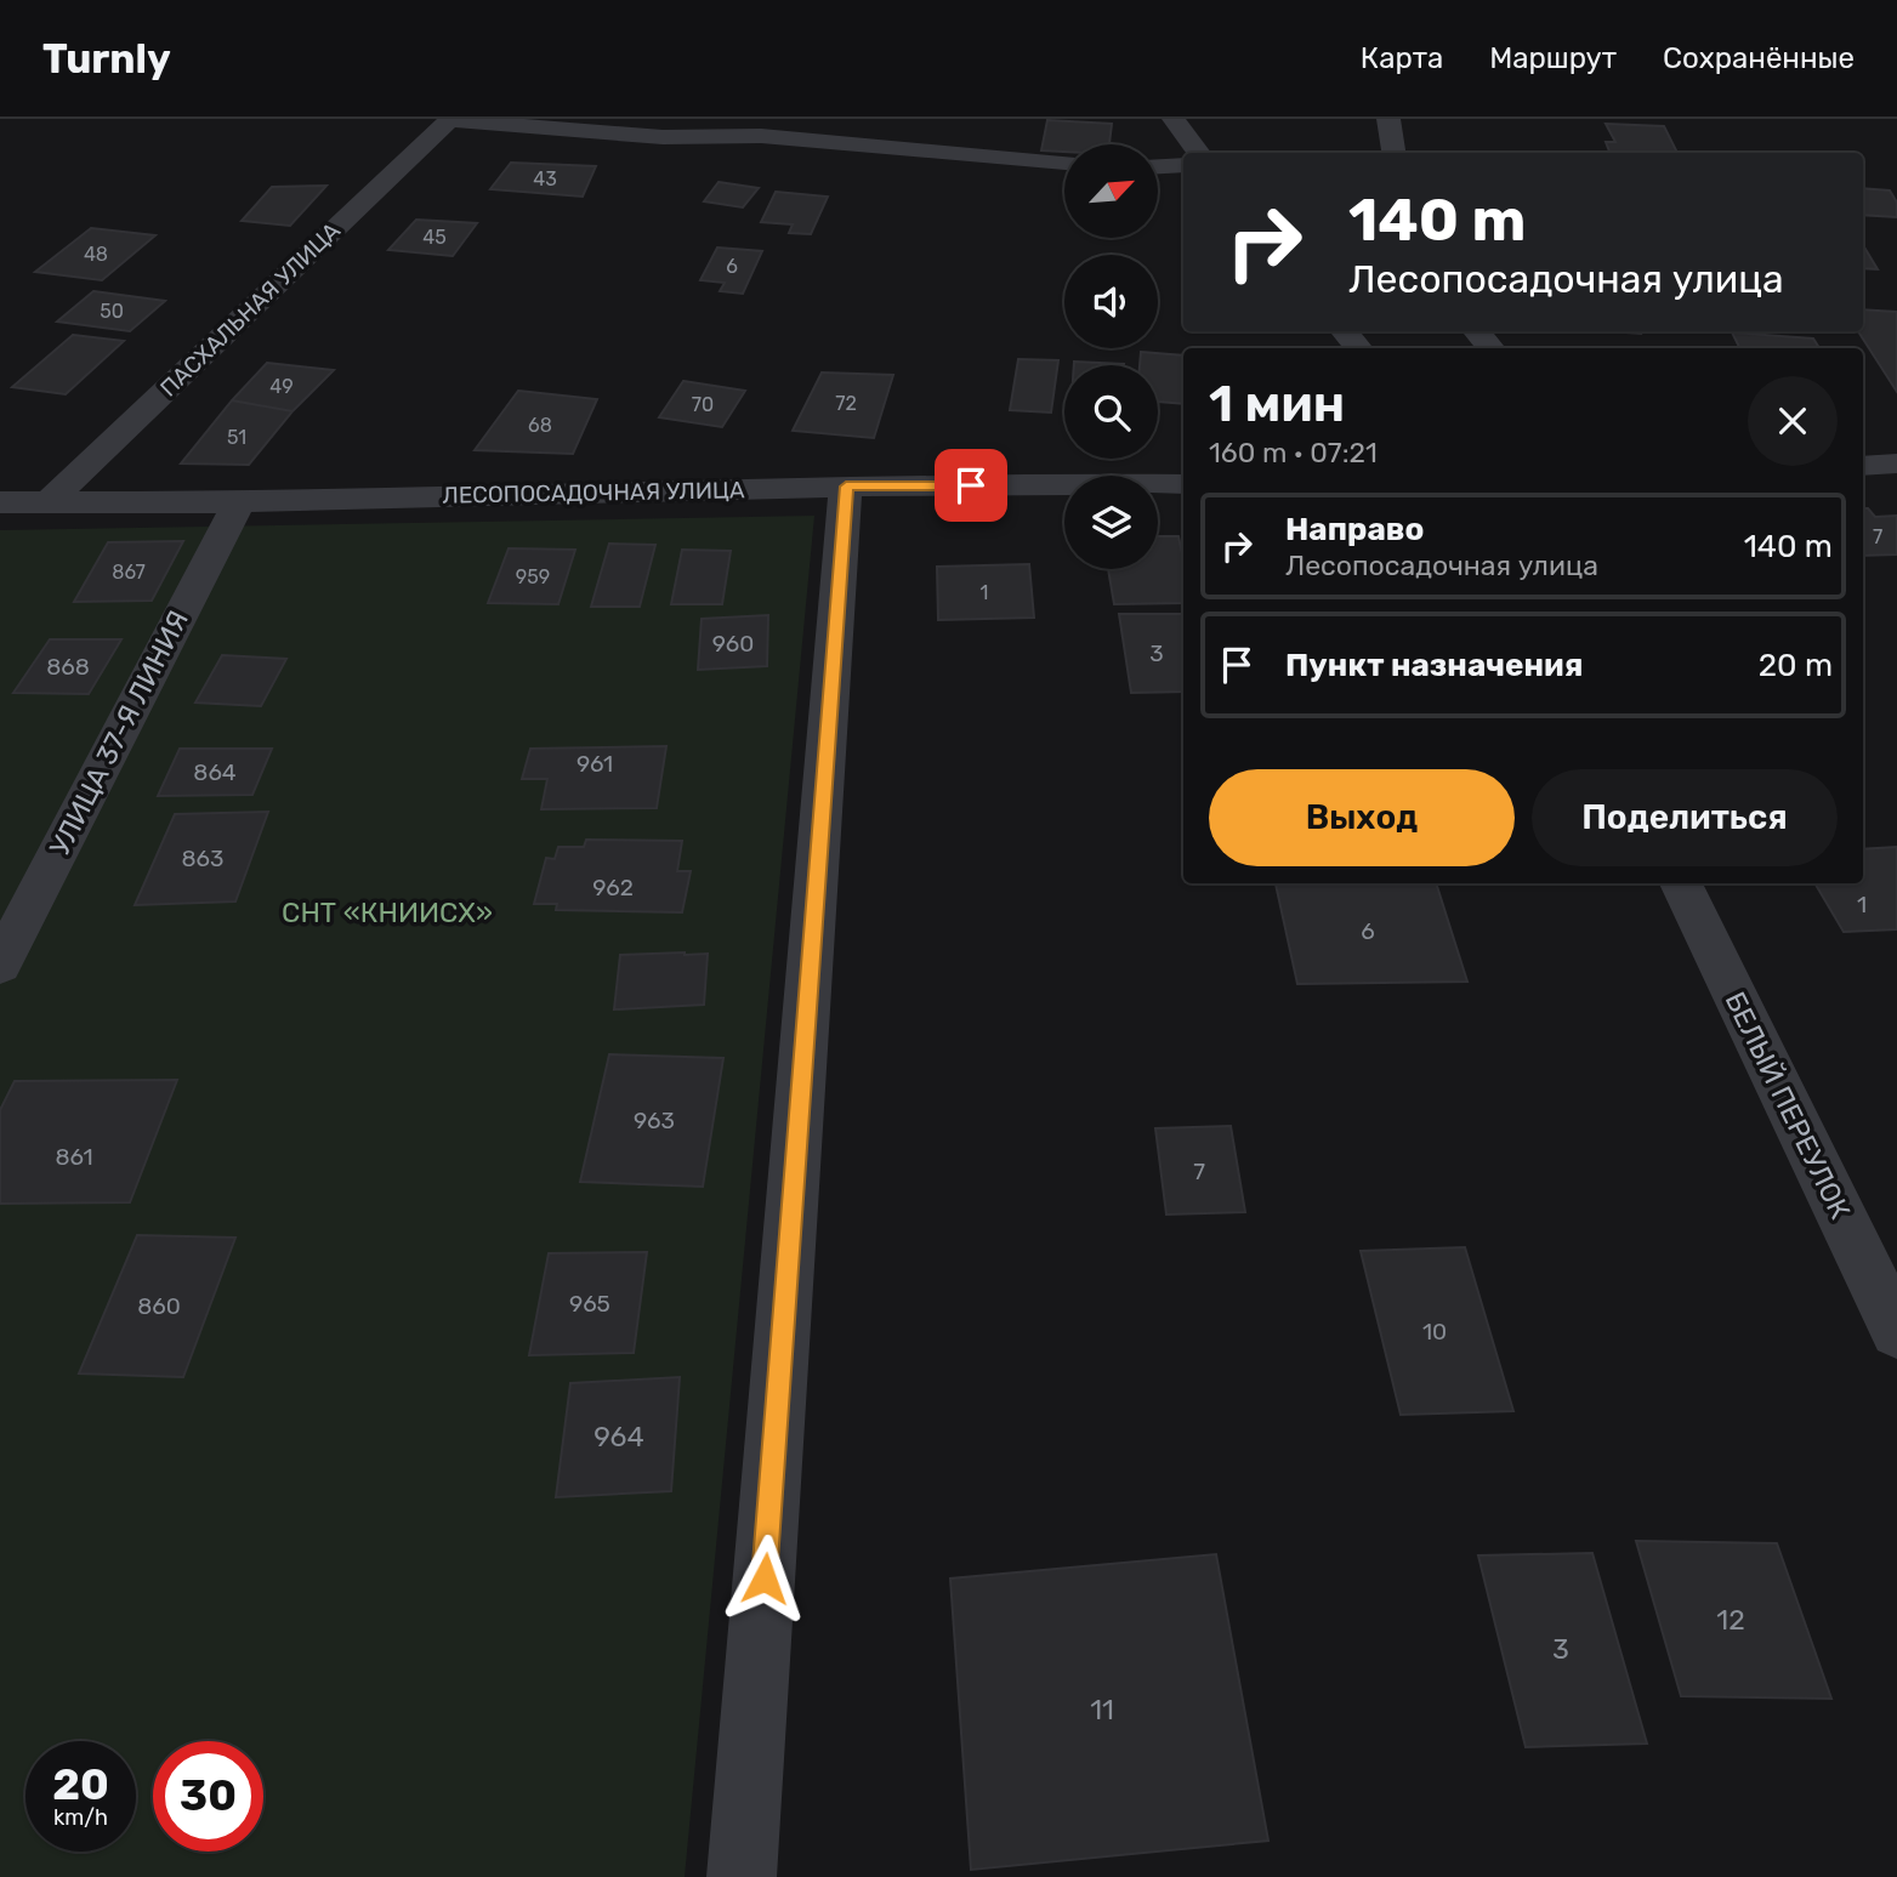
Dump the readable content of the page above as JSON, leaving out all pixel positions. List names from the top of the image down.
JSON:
{
  "streets": {
    "street": [
      "ПАСХАЛЬНАЯ УЛИЦА",
      "ЛЕСОПОСАДОЧНАЯ УЛИЦА",
      "УЛИЦА 37-Я ЛИНИЯ",
      "БЕЛЫЙ ПЕРЕУЛОК"
    ]
  },
  "crossings": [
    ["ПАСХАЛЬНАЯ УЛИЦА", "ЛЕСОПОСАДОЧНАЯ УЛИЦА"],
    ["ЛЕСОПОСАДОЧНАЯ УЛИЦА", "УЛИЦА 37-Я ЛИНИЯ"]
  ],
  "parks": ["СНТ «КНИИСХ»"],
  "house_numbers": [
    "43",
    "45",
    "48",
    "6",
    "50",
    "49",
    "72",
    "70",
    "68",
    "51",
    "7",
    "867",
    "959",
    "1",
    "960",
    "3",
    "868",
    "961",
    "864",
    "863",
    "962",
    "1",
    "6",
    "963",
    "861",
    "7",
    "965",
    "860",
    "10",
    "964",
    "12",
    "3",
    "11"
  ],
  "north": "top right",
  "page": {
    "header": "Turnly",
    "nav": ["Карта", "Маршрут", "Сохранённые"],
    "turn": ["140 m", "Лесопосадочная улица"],
    "heading": ["1 мин", "160 m · 07:21"],
    "list": [
      {
        "name": "Направо",
        "note": "Лесопосадочная улица",
        "value": "140 m"
      },
      {
        "name": "Пункт назначения",
        "value": "20 m"
      }
    ],
    "buttons": ["Выход", "Поделиться"],
    "speed": "20 km/h",
    "limit": "30"
  }
}
